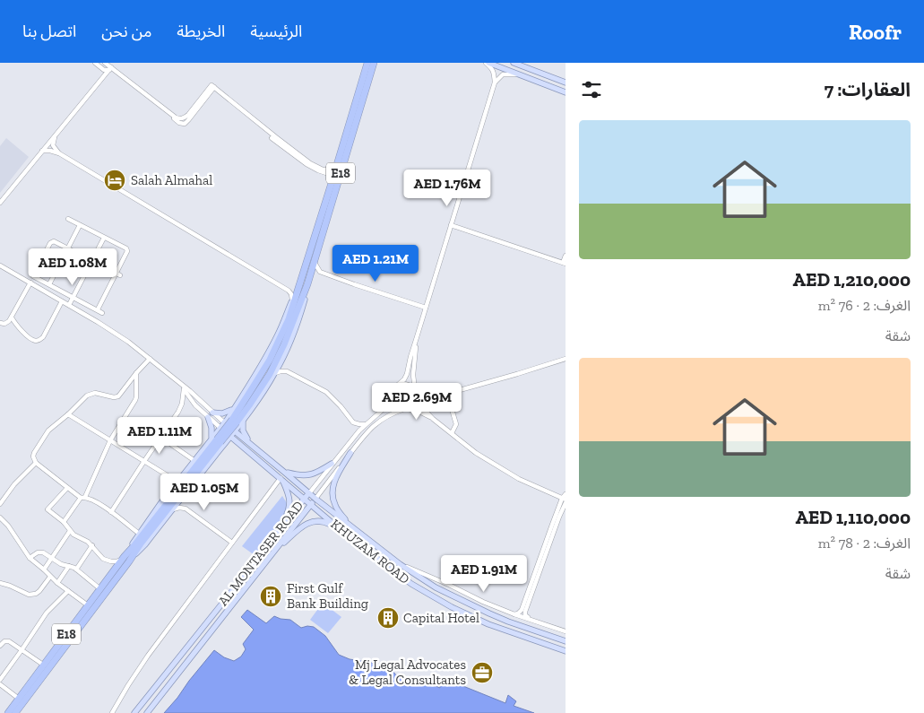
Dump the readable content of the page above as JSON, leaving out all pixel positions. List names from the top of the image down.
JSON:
{
  "streets": {
    "highway": ["E18"],
    "main road": ["KHUZAM ROAD", "AL MONTASER ROAD"]
  },
  "crossings": [
    ["KHUZAM ROAD", "AL MONTASER ROAD"]
  ],
  "places": {
    "hotel": ["Salah Almahal"],
    "building": ["First Gulf Bank Building", "Capital Hotel"],
    "office": ["Mj Legal Advocates & Legal Consultants"]
  },
  "page": {
    "header": "Roofr",
    "nav": [
      "الرئيسية",
      "الخريطة",
      "من نحن",
      "اتصل بنا"
    ],
    "heading": "العقارات: 7",
    "list": [
      {
        "name": "AED 1,210,000",
        "note": "الغرف: 2 · 76 m² · شقة"
      },
      {
        "name": "AED 1,110,000",
        "note": "الغرف: 2 · 78 m² · شقة"
      }
    ],
    "price": [
      "AED 1.76M",
      "AED 1.21M",
      "AED 1.08M",
      "AED 2.69M",
      "AED 1.11M",
      "AED 1.05M",
      "AED 1.91M"
    ]
  }
}
